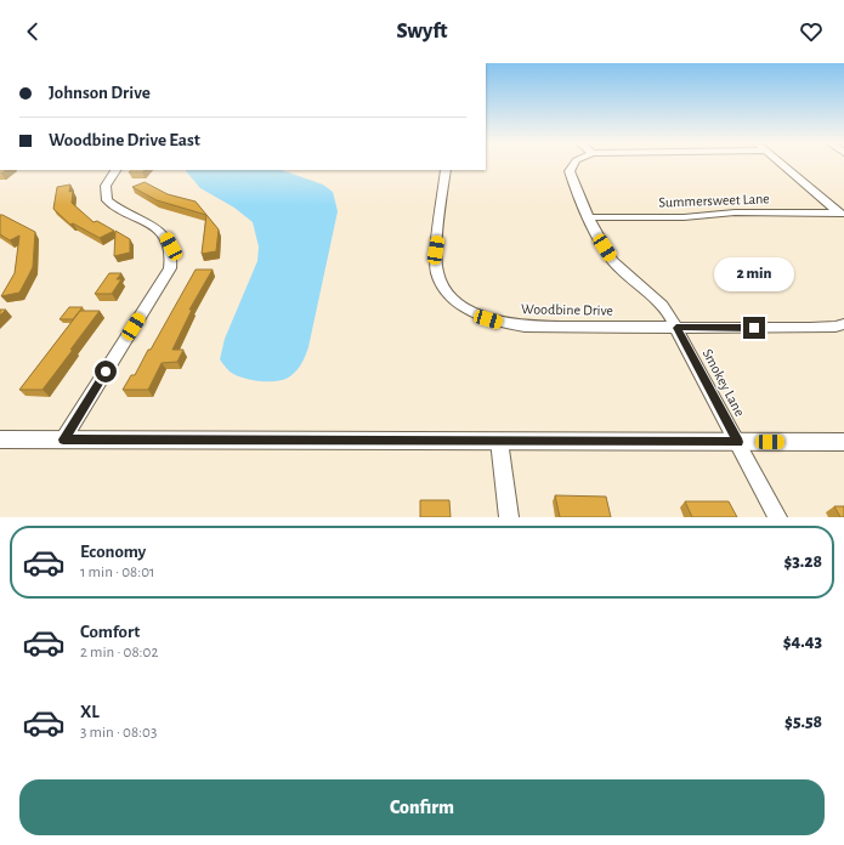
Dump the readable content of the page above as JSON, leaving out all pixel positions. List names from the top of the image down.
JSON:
{
  "streets": {
    "street": ["Summersweet Lane", "Woodbine Drive", "Smokey Lane"]
  },
  "crossings": [
    ["Summersweet Lane", "Smokey Lane"],
    ["Woodbine Drive", "Smokey Lane"]
  ],
  "page": {
    "header": "Swyft",
    "banner": ["Johnson Drive", "Woodbine Drive East"],
    "bubble": "2 min",
    "list": [
      {
        "name": "Economy",
        "note": "1 min · 08:01",
        "value": "$3.28"
      },
      {
        "name": "Comfort",
        "note": "2 min · 08:02",
        "value": "$4.43"
      },
      {
        "name": "XL",
        "note": "3 min · 08:03",
        "value": "$5.58"
      }
    ],
    "buttons": "Confirm"
  }
}
